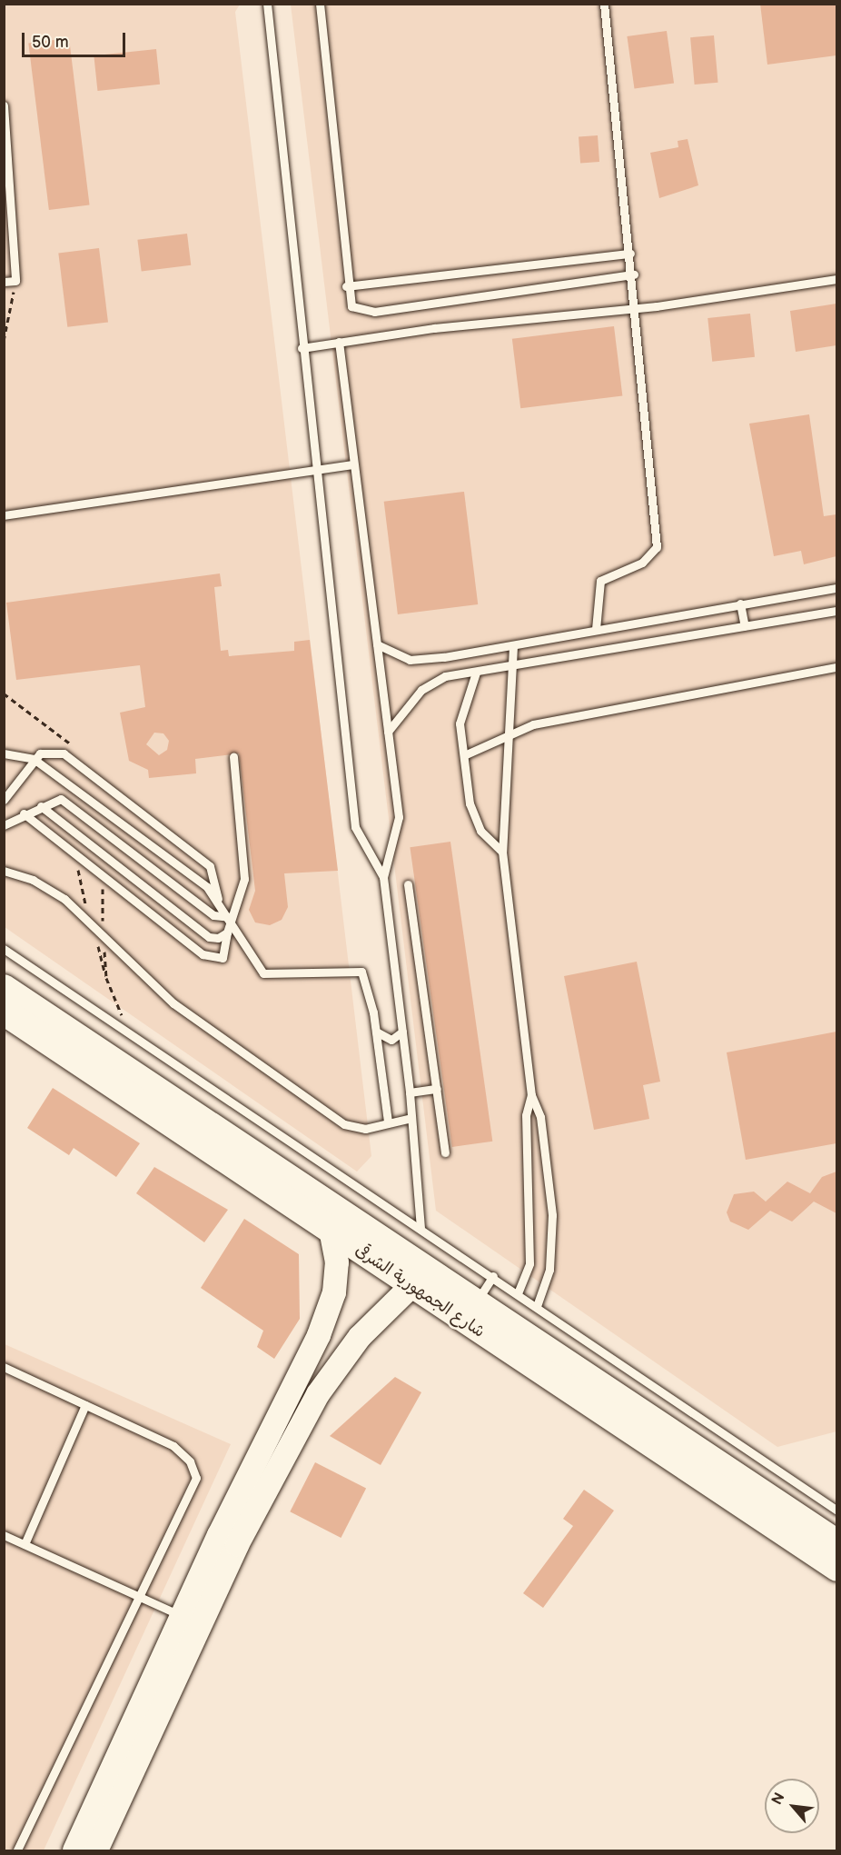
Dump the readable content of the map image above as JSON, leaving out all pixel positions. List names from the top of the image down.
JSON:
{
  "streets": {
    "main road": ["شارع الجمهورية الشرقى"]
  },
  "scale_bar": "50 m",
  "north": "top left"
}
